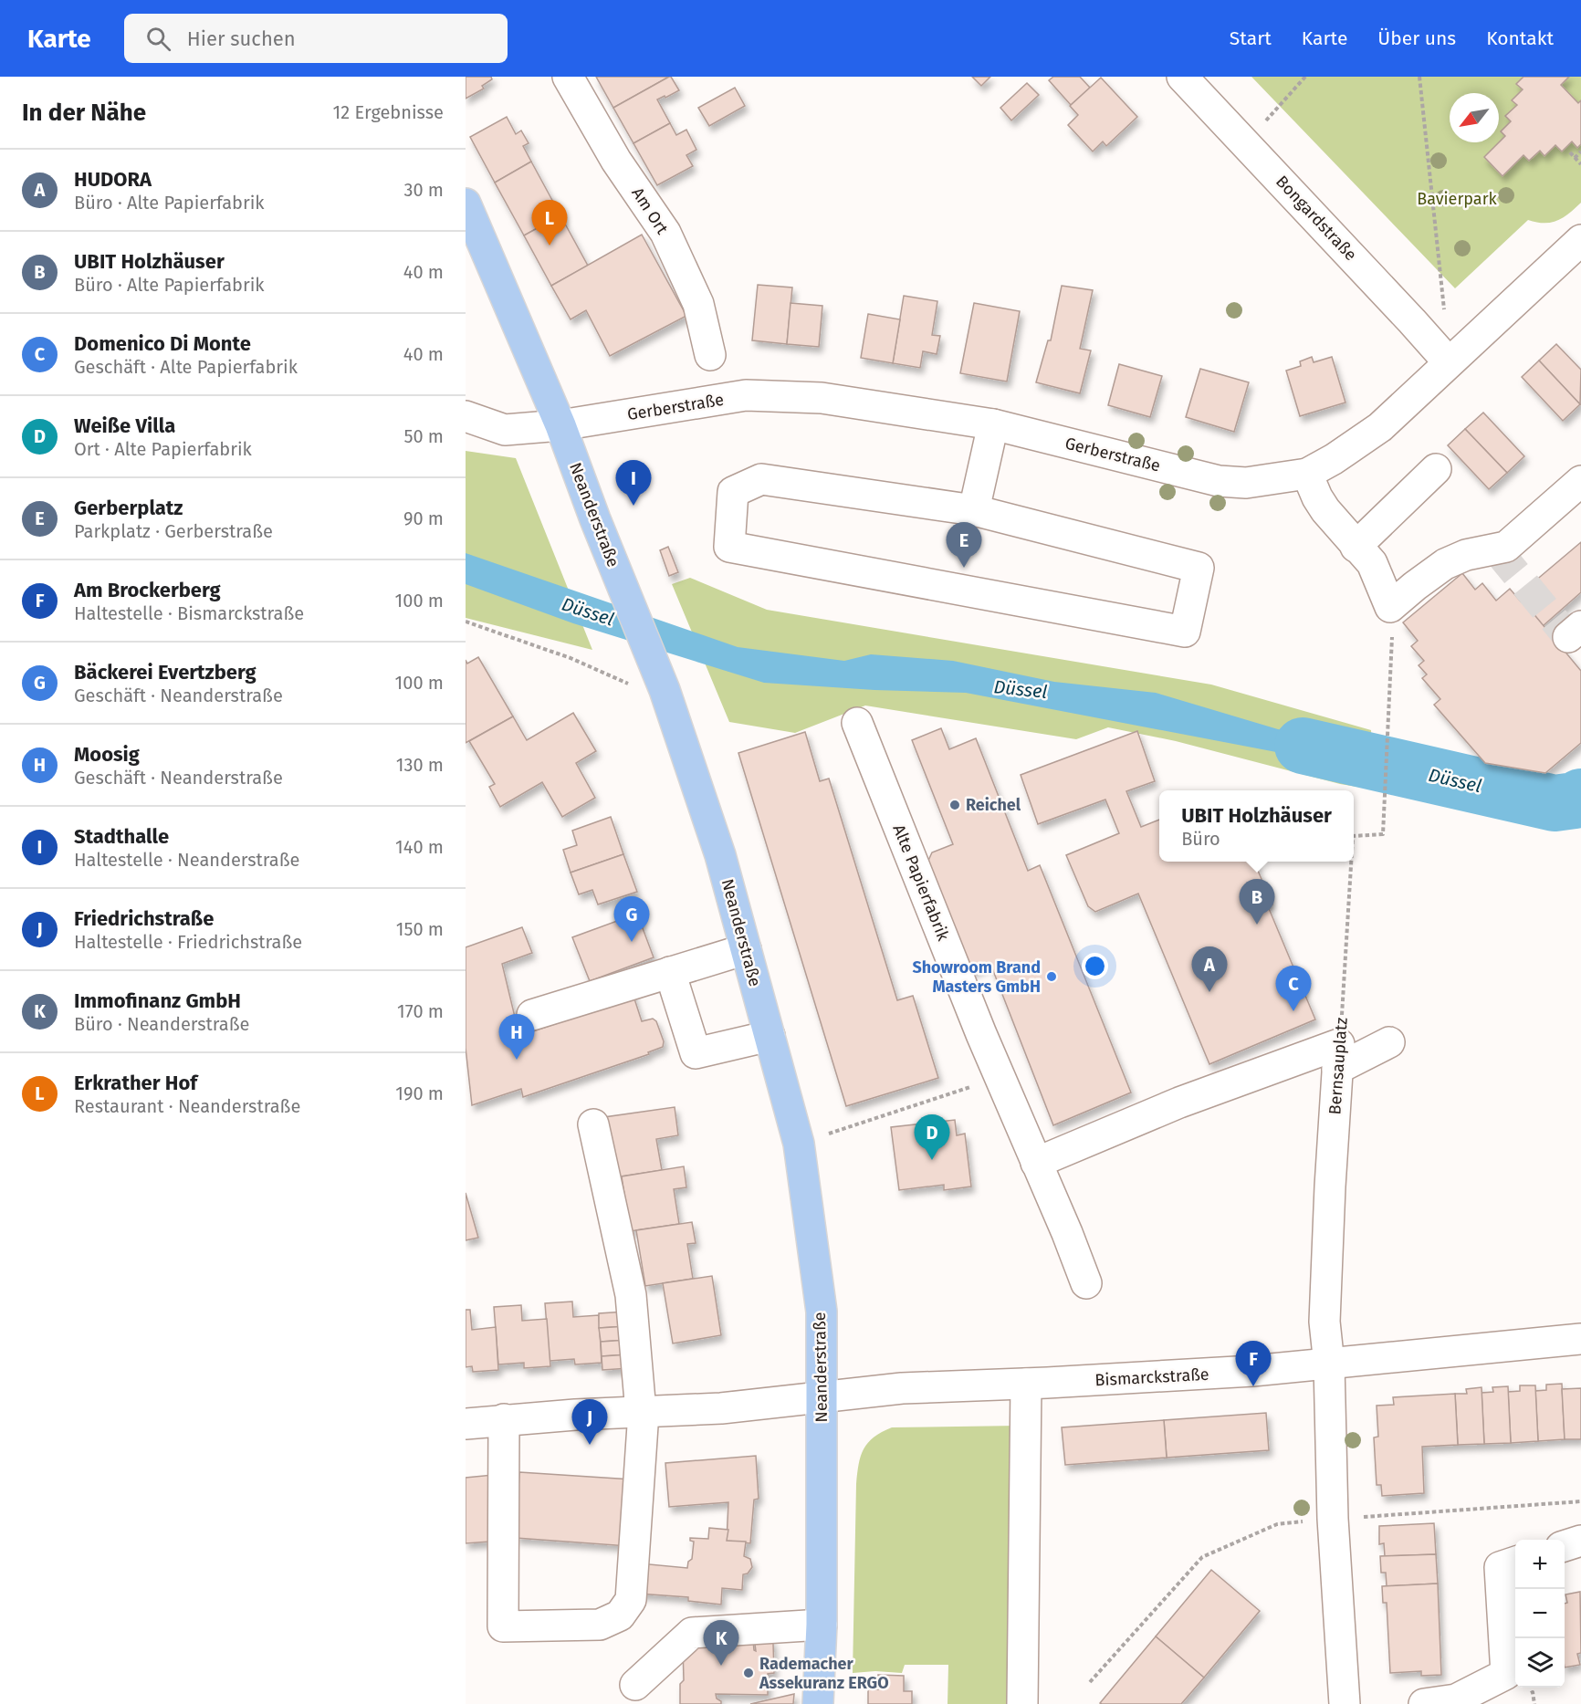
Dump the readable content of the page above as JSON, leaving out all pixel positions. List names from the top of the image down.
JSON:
{
  "streets": {
    "main road": ["Neanderstraße"],
    "street": [
      "Am Ort",
      "Bongardstraße",
      "Gerberstraße",
      "Alte Papierfabrik",
      "Bernsauplatz",
      "Bismarckstraße"
    ]
  },
  "crossings": [
    ["Bongardstraße", "Gerberstraße"],
    ["Gerberstraße", "Neanderstraße"],
    ["Neanderstraße", "Bismarckstraße"],
    ["Bernsauplatz", "Bismarckstraße"]
  ],
  "water": ["Düssel"],
  "parks": ["Bavierpark"],
  "places": ["Reichel", "Showroom Brand Masters GmbH", "Rademacher Assekuranz ERGO"],
  "north": "bottom left",
  "page": {
    "header": "Karte",
    "search": "Hier suchen",
    "nav": [
      "Start",
      "Karte",
      "Über uns",
      "Kontakt"
    ],
    "heading": ["In der Nähe", "12 Ergebnisse"],
    "list": [
      {
        "mark": "A",
        "name": "HUDORA",
        "note": "Büro · Alte Papierfabrik",
        "value": "30 m"
      },
      {
        "mark": "B",
        "name": "UBIT Holzhäuser",
        "note": "Büro · Alte Papierfabrik",
        "value": "40 m"
      },
      {
        "mark": "C",
        "name": "Domenico Di Monte",
        "note": "Geschäft · Alte Papierfabrik",
        "value": "40 m"
      },
      {
        "mark": "D",
        "name": "Weiße Villa",
        "note": "Ort · Alte Papierfabrik",
        "value": "50 m"
      },
      {
        "mark": "E",
        "name": "Gerberplatz",
        "note": "Parkplatz · Gerberstraße",
        "value": "90 m"
      },
      {
        "mark": "F",
        "name": "Am Brockerberg",
        "note": "Haltestelle · Bismarckstraße",
        "value": "100 m"
      },
      {
        "mark": "G",
        "name": "Bäckerei Evertzberg",
        "note": "Geschäft · Neanderstraße",
        "value": "100 m"
      },
      {
        "mark": "H",
        "name": "Moosig",
        "note": "Geschäft · Neanderstraße",
        "value": "130 m"
      },
      {
        "mark": "I",
        "name": "Stadthalle",
        "note": "Haltestelle · Neanderstraße",
        "value": "140 m"
      },
      {
        "mark": "J",
        "name": "Friedrichstraße",
        "note": "Haltestelle · Friedrichstraße",
        "value": "150 m"
      },
      {
        "mark": "K",
        "name": "Immofinanz GmbH",
        "note": "Büro · Neanderstraße",
        "value": "170 m"
      },
      {
        "mark": "L",
        "name": "Erkrather Hof",
        "note": "Restaurant · Neanderstraße",
        "value": "190 m"
      }
    ],
    "pins": [
      "L",
      "I",
      "E",
      "B",
      "G",
      "A",
      "C",
      "H",
      "D",
      "F",
      "J",
      "K"
    ],
    "popup": ["UBIT Holzhäuser", "Büro"],
    "map_buttons": ["+", "−"]
  }
}
